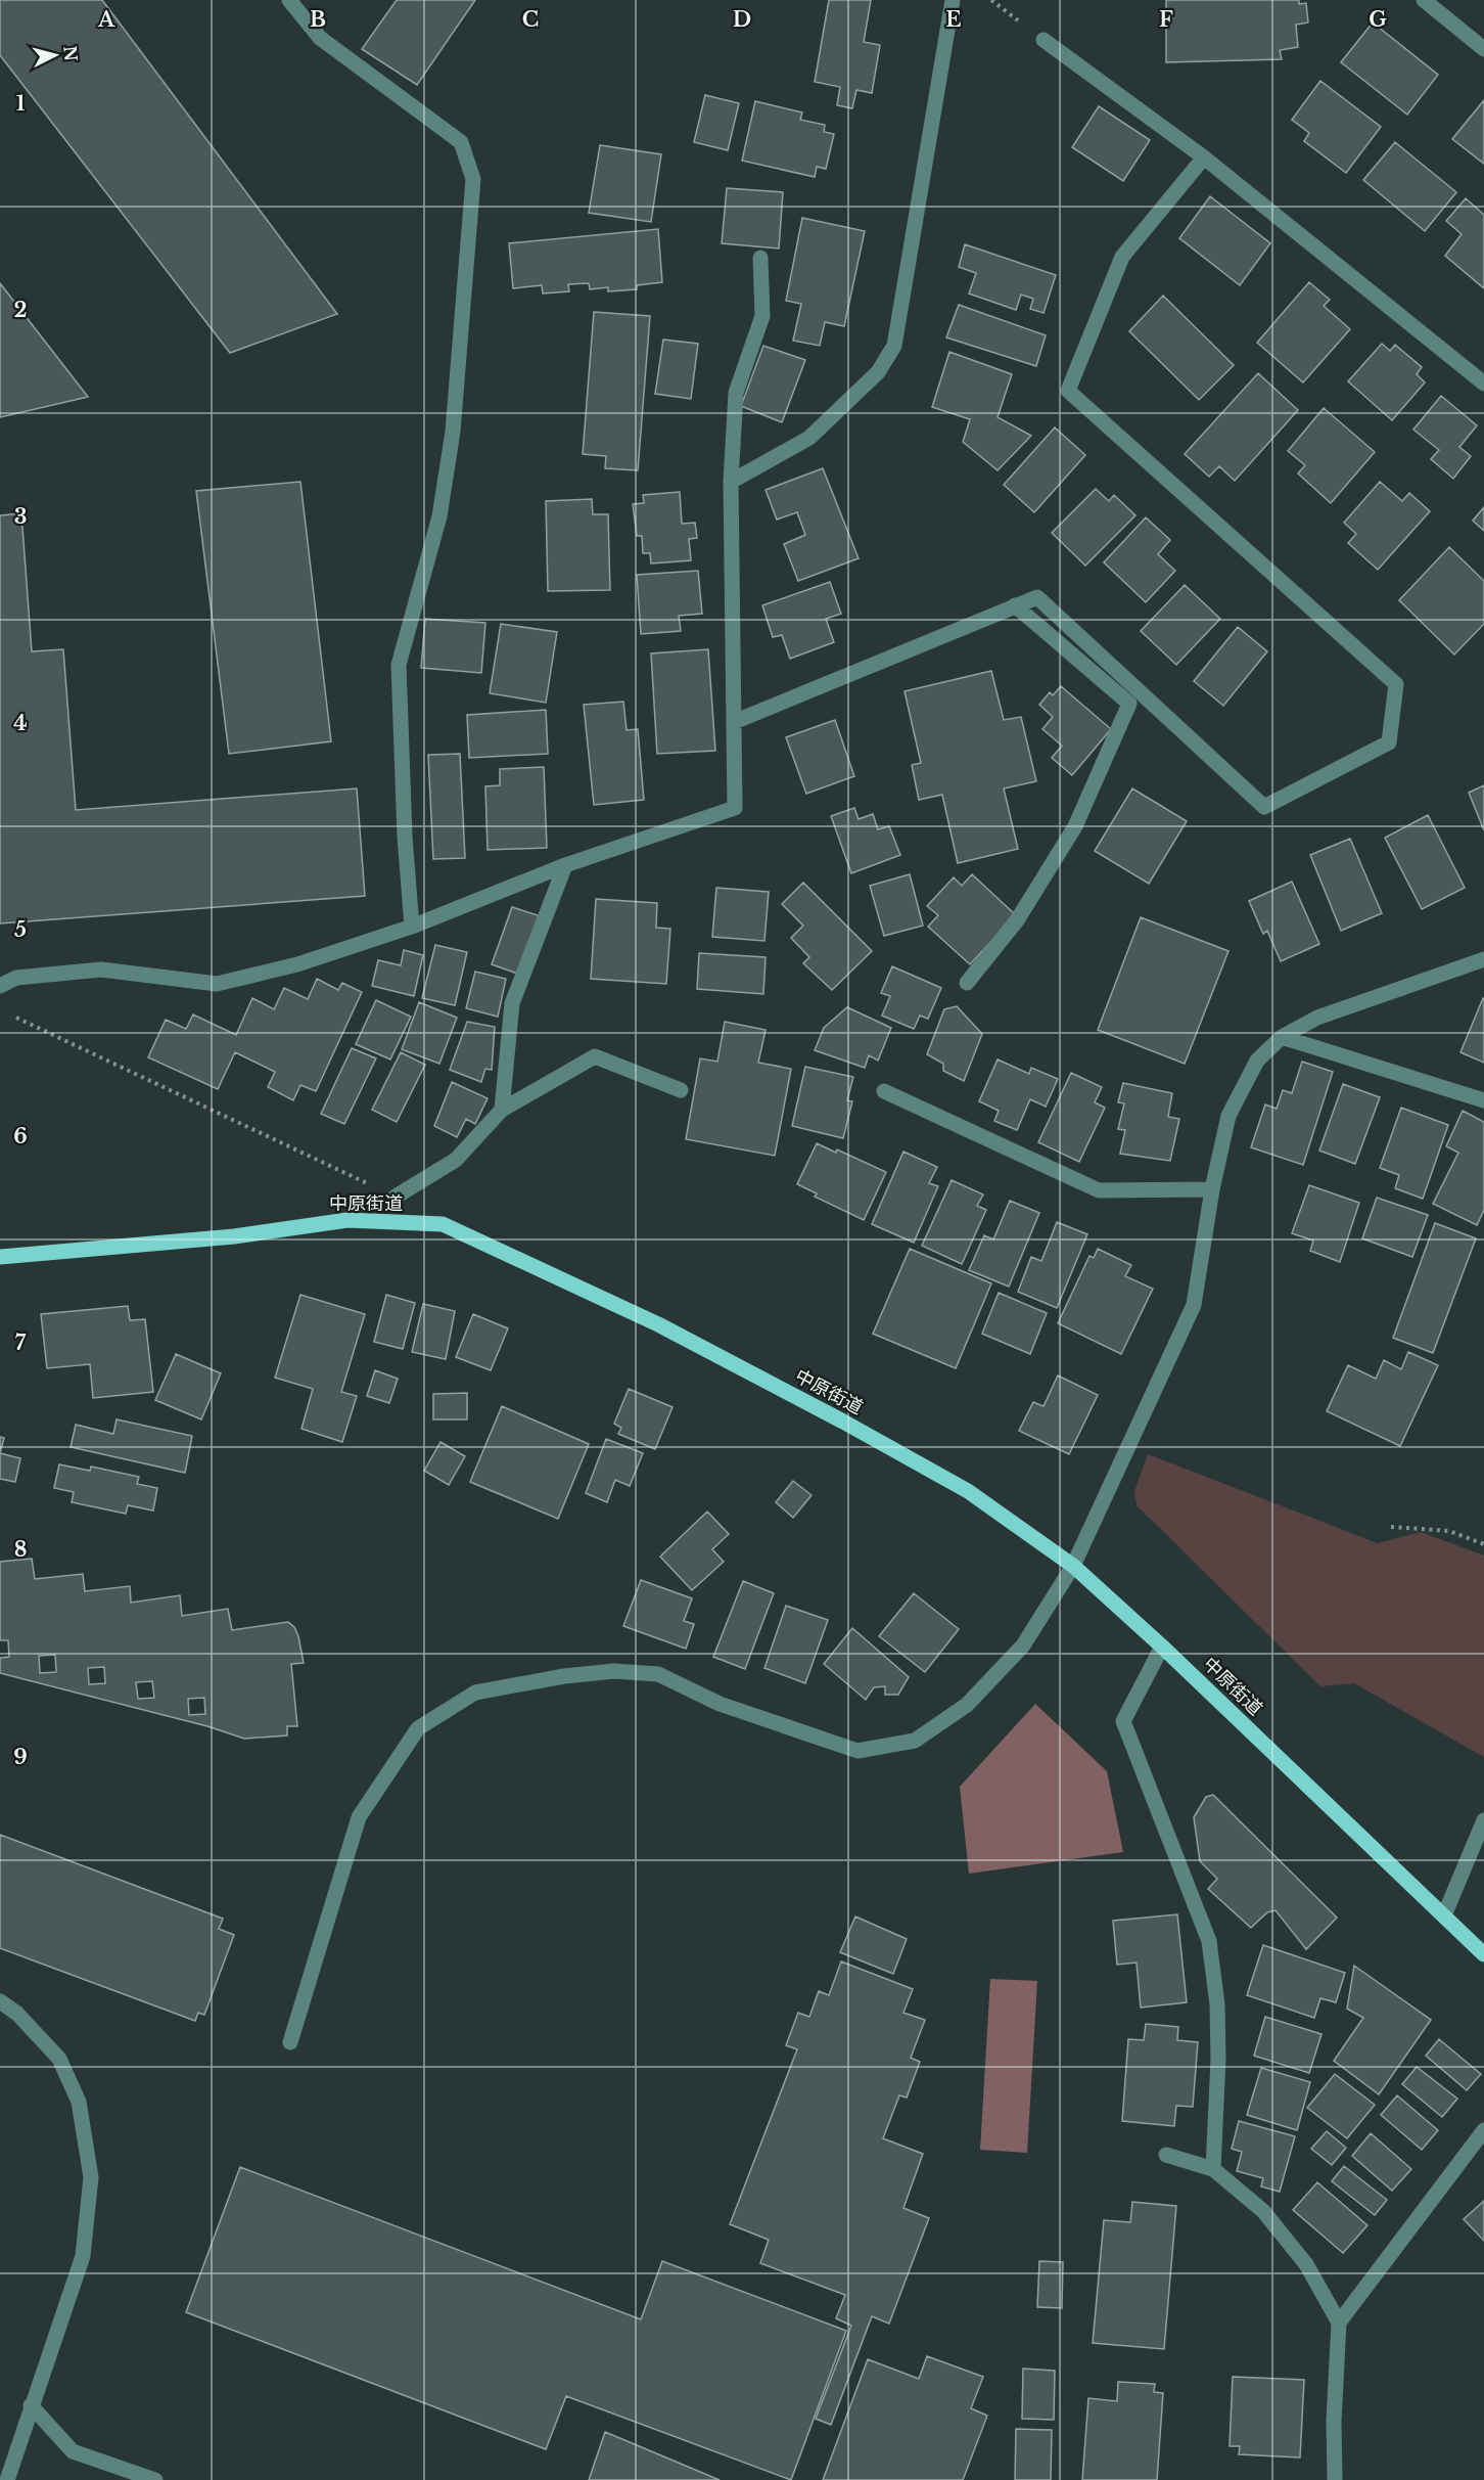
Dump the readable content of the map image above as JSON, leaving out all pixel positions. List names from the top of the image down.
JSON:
{
  "streets": {
    "main road": ["中原街道"]
  },
  "north": "right",
  "grid": {
    "columns": [
      "A",
      "B",
      "C",
      "D",
      "E",
      "F",
      "G"
    ],
    "rows": [
      "1",
      "2",
      "3",
      "4",
      "5",
      "6",
      "7",
      "8",
      "9"
    ]
  }
}
